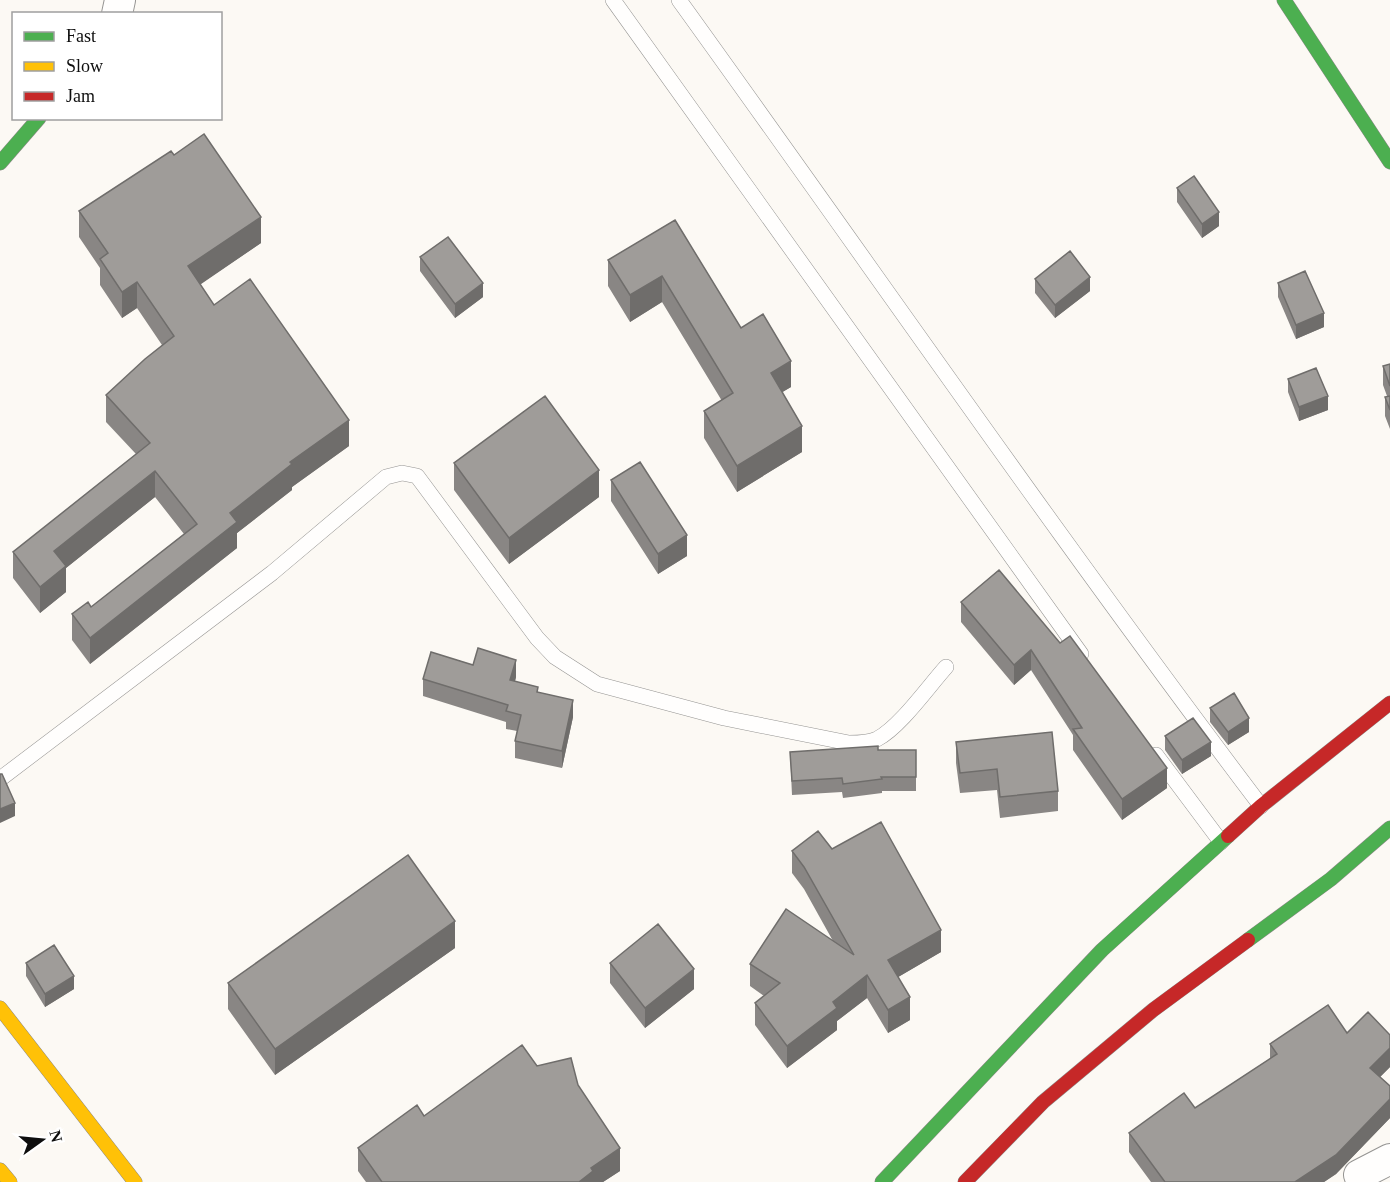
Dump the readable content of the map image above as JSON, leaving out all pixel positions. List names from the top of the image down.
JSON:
{
  "legend": ["Fast", "Slow", "Jam"],
  "north": "right"
}
